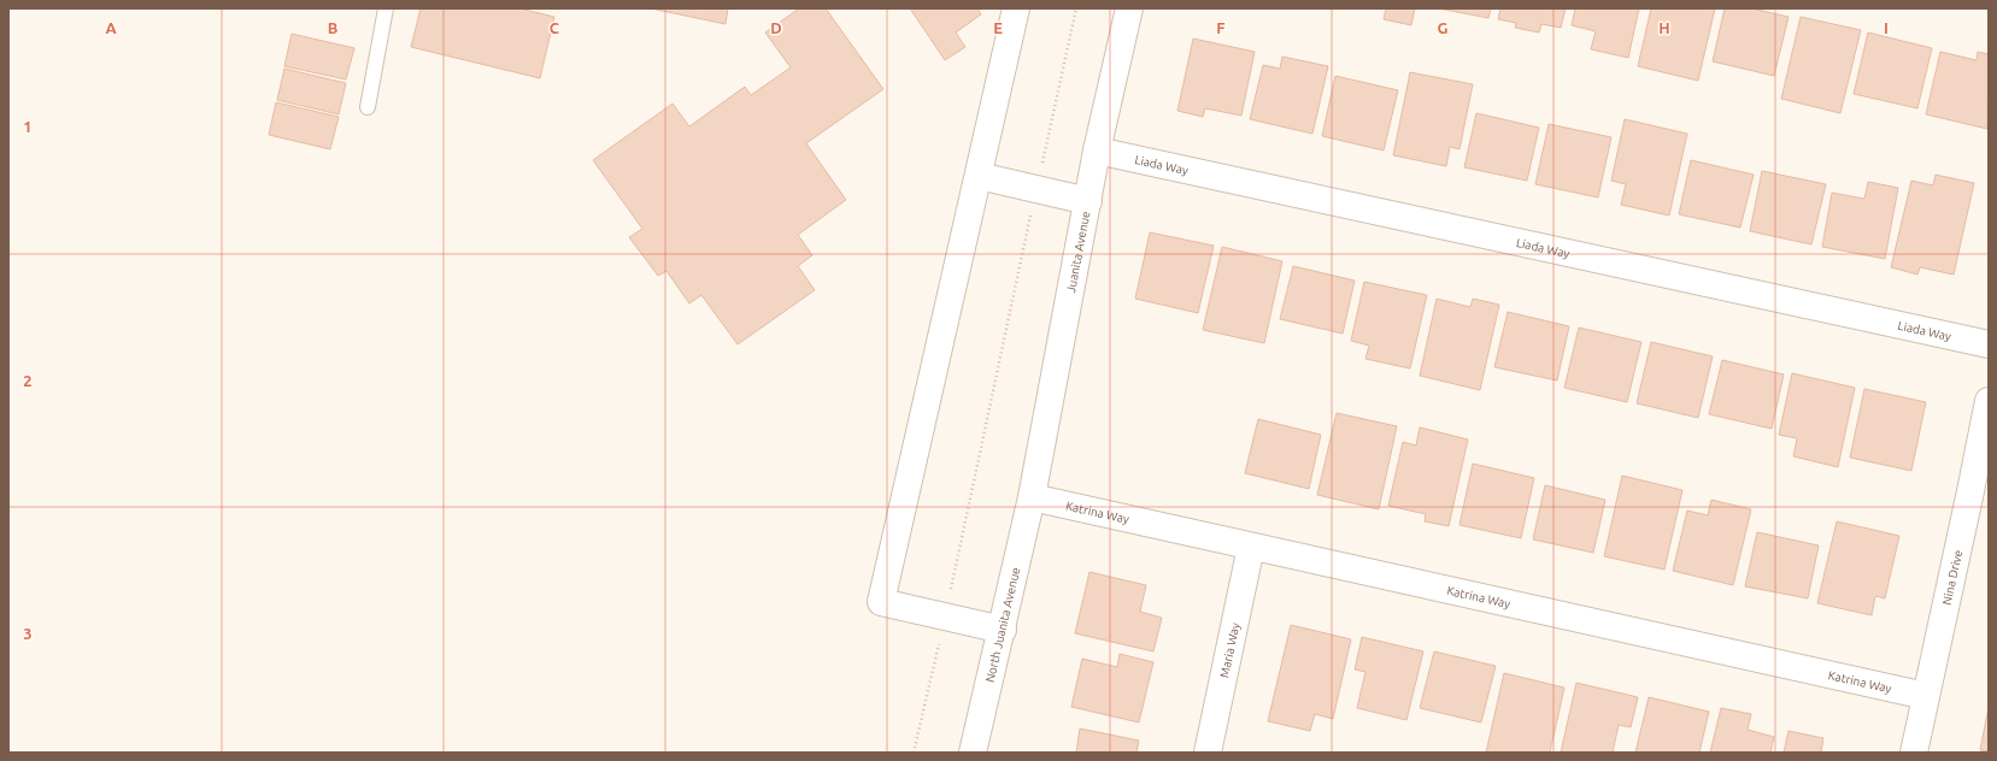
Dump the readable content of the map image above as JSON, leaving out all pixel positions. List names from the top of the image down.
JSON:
{
  "streets": {
    "street": [
      "Liada Way",
      "Juanita Avenue",
      "Katrina Way",
      "Nina Drive",
      "North Juanita Avenue",
      "Maria Way"
    ]
  },
  "crossings": [
    ["Liada Way", "Juanita Avenue"],
    ["Juanita Avenue", "Katrina Way"],
    ["Juanita Avenue", "North Juanita Avenue"],
    ["Katrina Way", "Nina Drive"],
    ["Katrina Way", "North Juanita Avenue"],
    ["Katrina Way", "Maria Way"]
  ],
  "grid": {
    "columns": [
      "A",
      "B",
      "C",
      "D",
      "E",
      "F",
      "G",
      "H",
      "I"
    ],
    "rows": ["1", "2", "3"]
  }
}
